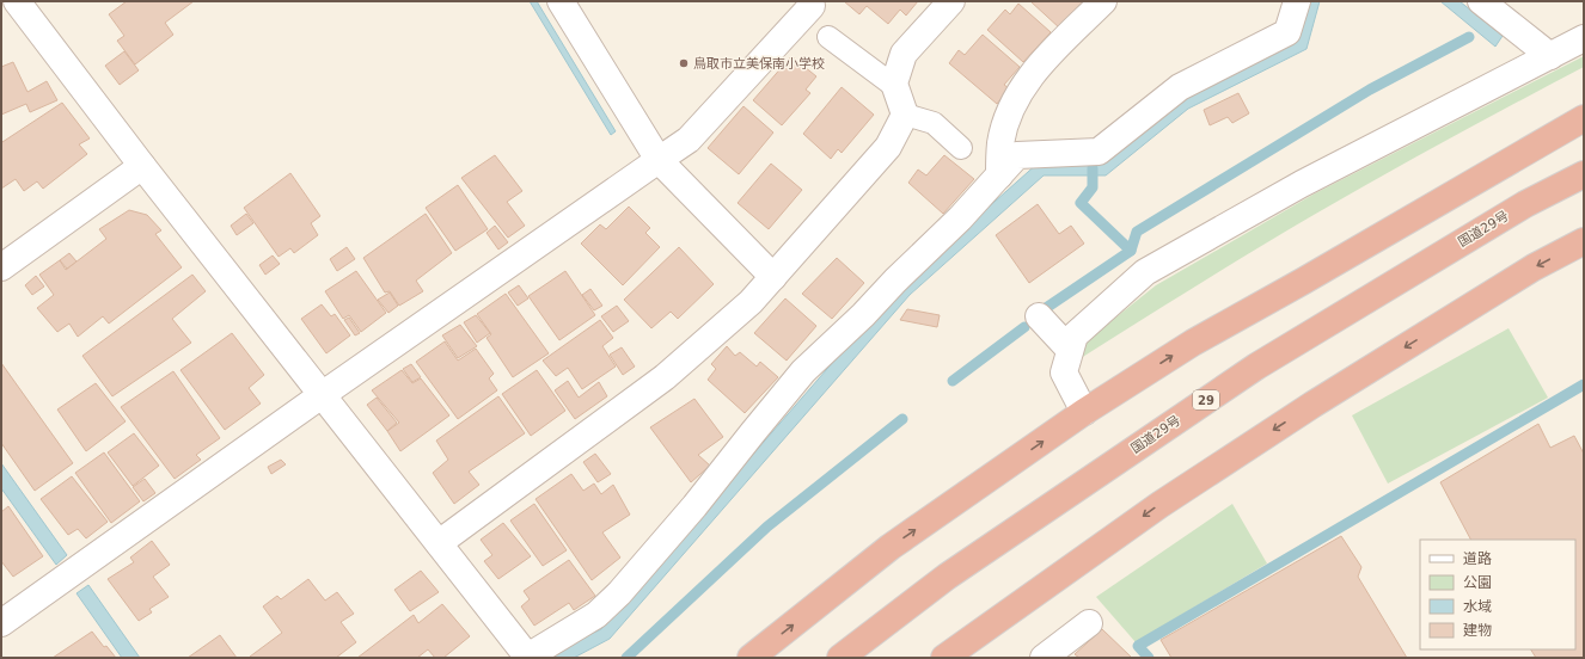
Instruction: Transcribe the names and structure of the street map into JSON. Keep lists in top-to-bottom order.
{
  "streets": {
    "highway": ["国道29号", "29"]
  },
  "places": ["鳥取市立美保南小学校"],
  "legend": [
    "道路",
    "公園",
    "水域",
    "建物"
  ]
}
